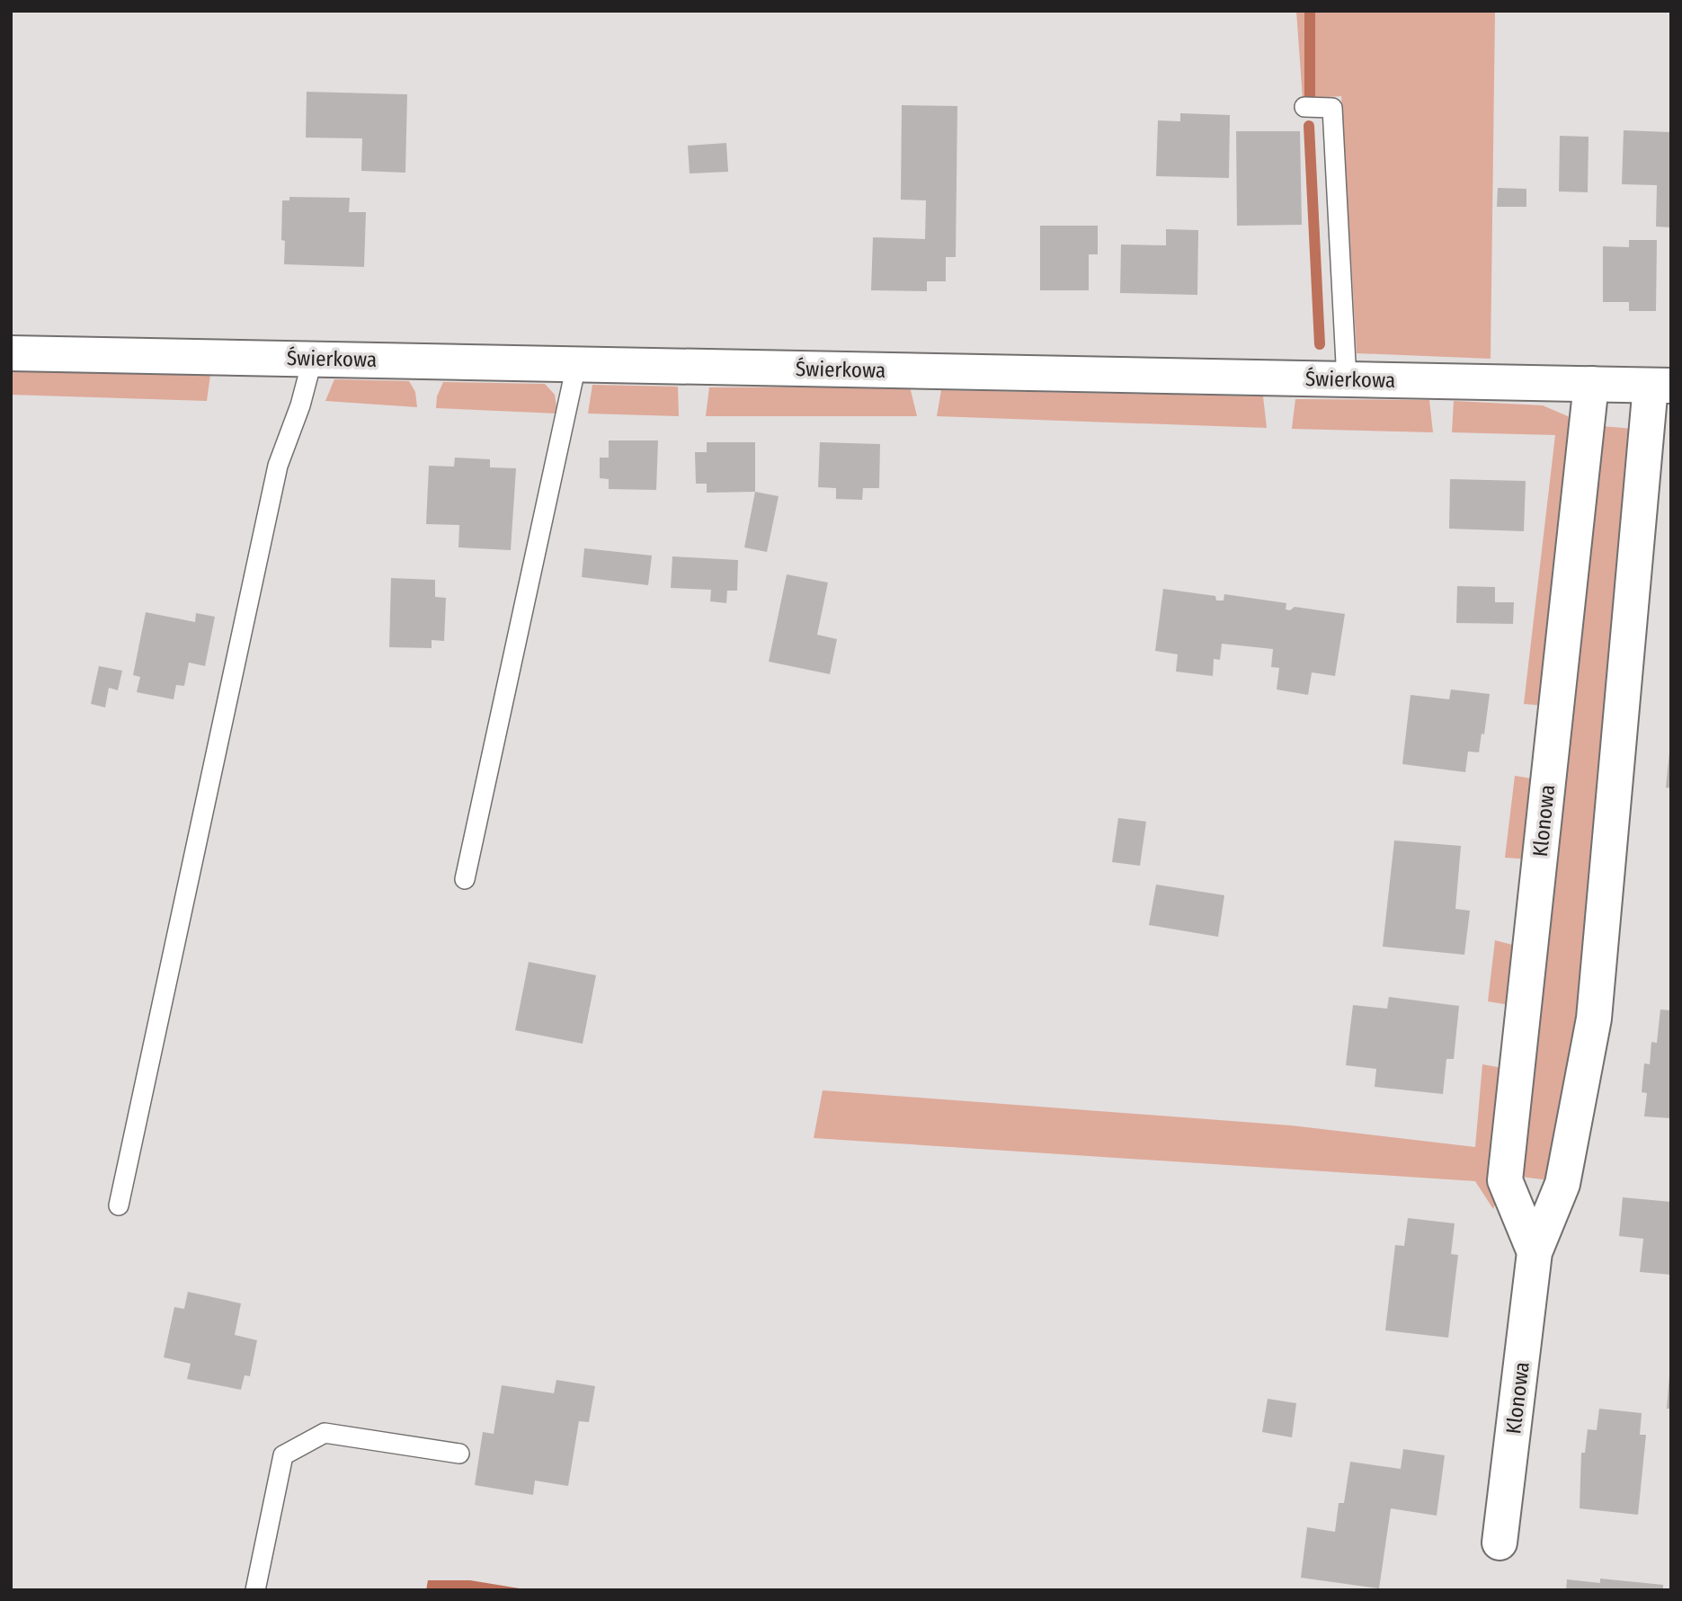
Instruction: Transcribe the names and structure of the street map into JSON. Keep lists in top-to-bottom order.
{
  "streets": {
    "street": ["Świerkowa", "Klonowa"]
  },
  "crossings": [
    ["Świerkowa", "Klonowa"]
  ]
}
